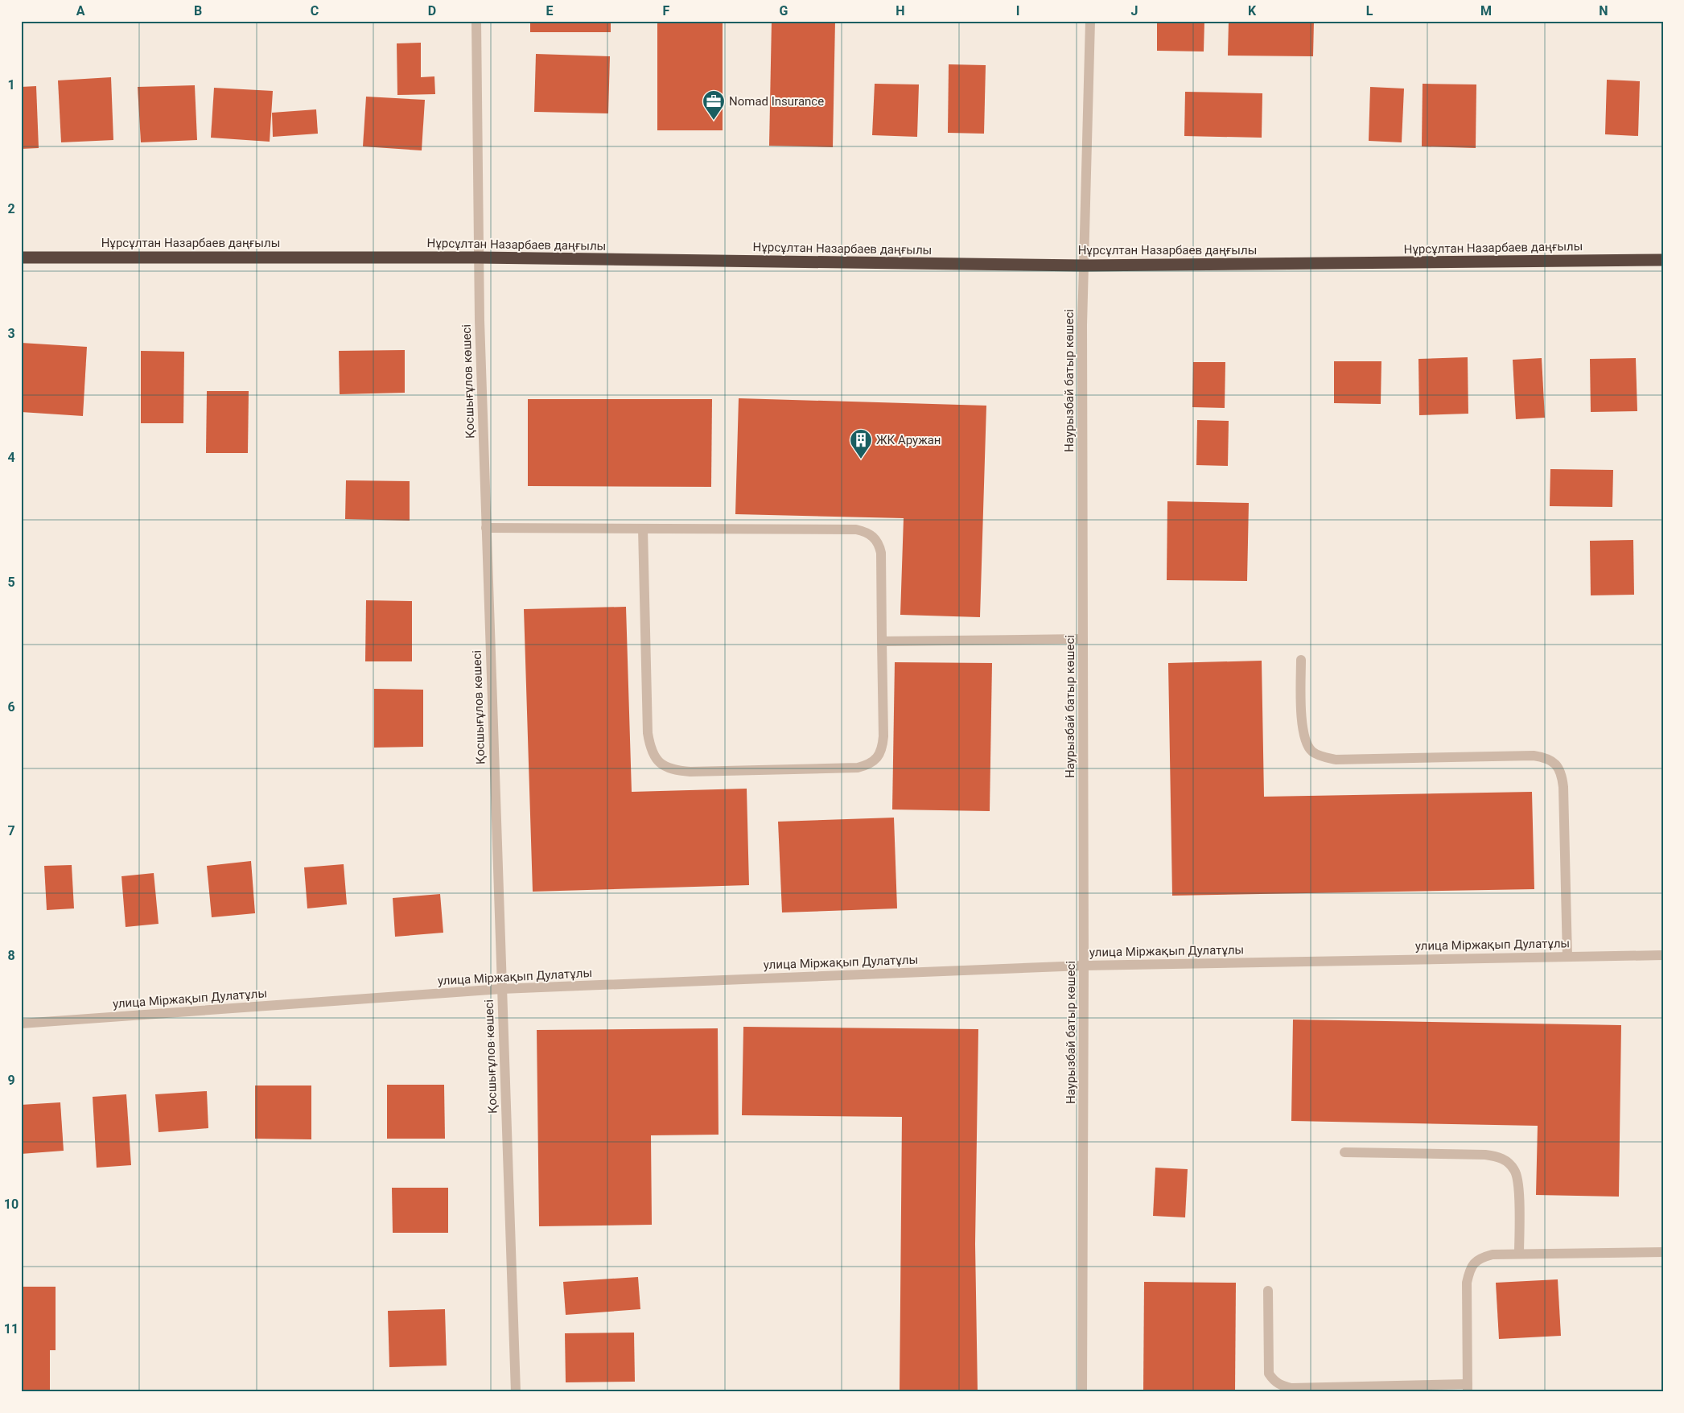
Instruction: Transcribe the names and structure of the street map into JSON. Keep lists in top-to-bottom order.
{
  "streets": {
    "highway": ["Нұрсұлтан Назарбаев даңғылы"],
    "street": ["Наурызбай батыр көшесі", "Қосшығұлов көшесі", "улица Міржақып Дулатұлы"]
  },
  "crossings": [
    ["Нұрсұлтан Назарбаев даңғылы", "Наурызбай батыр көшесі"],
    ["Нұрсұлтан Назарбаев даңғылы", "Қосшығұлов көшесі"],
    ["Наурызбай батыр көшесі", "улица Міржақып Дулатұлы"],
    ["Қосшығұлов көшесі", "улица Міржақып Дулатұлы"]
  ],
  "places": {
    "office": ["Nomad Insurance"],
    "building": ["ЖК Аружан"]
  },
  "grid": {
    "columns": [
      "A",
      "B",
      "C",
      "D",
      "E",
      "F",
      "G",
      "H",
      "I",
      "J",
      "K",
      "L",
      "M",
      "N"
    ],
    "rows": [
      "1",
      "2",
      "3",
      "4",
      "5",
      "6",
      "7",
      "8",
      "9",
      "10",
      "11"
    ]
  }
}
